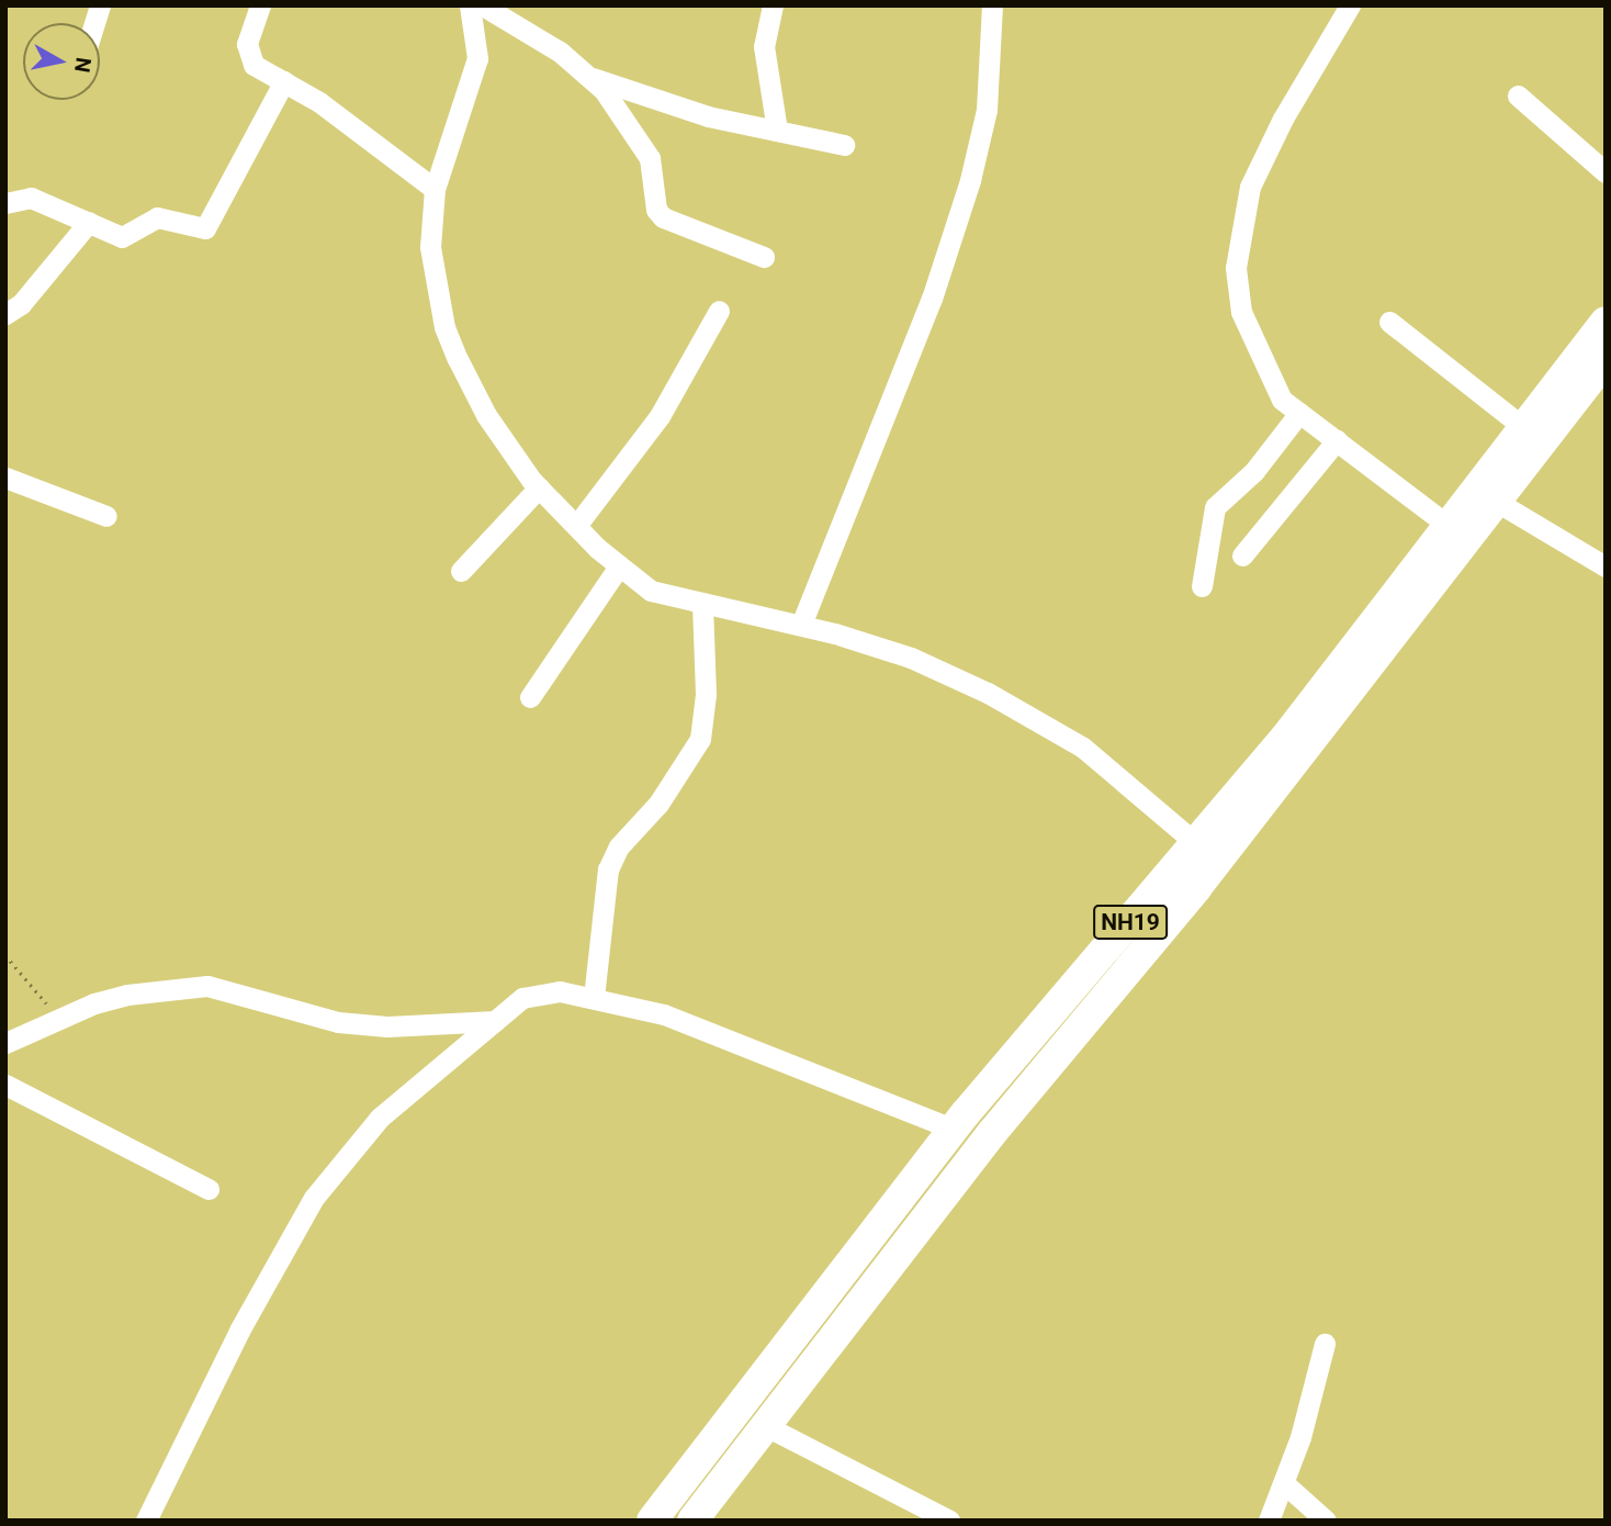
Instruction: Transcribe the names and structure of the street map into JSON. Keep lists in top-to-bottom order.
{
  "streets": {
    "highway": ["NH19"]
  },
  "north": "right"
}
